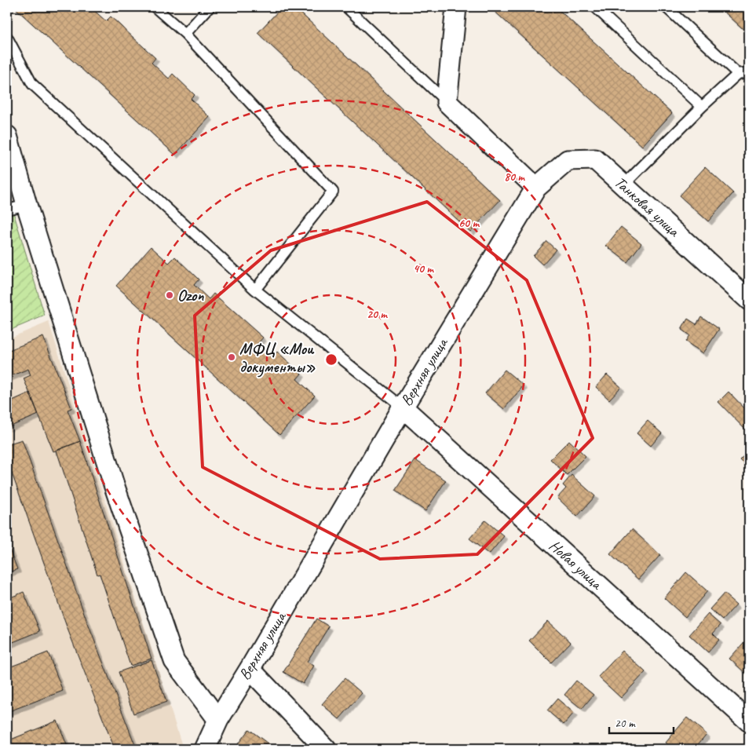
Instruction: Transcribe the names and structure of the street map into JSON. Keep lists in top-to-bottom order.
{
  "streets": {
    "street": ["Танковая улица", "Верхняя улица", "Новая улица"]
  },
  "crossings": [
    ["Танковая улица", "Верхняя улица"],
    ["Верхняя улица", "Новая улица"]
  ],
  "places": ["Ozon", "МФЦ «Мои документы»"],
  "scale_bar": "20 m",
  "rings": [
    "80 m",
    "60 m",
    "40 m",
    "20 m"
  ]
}
